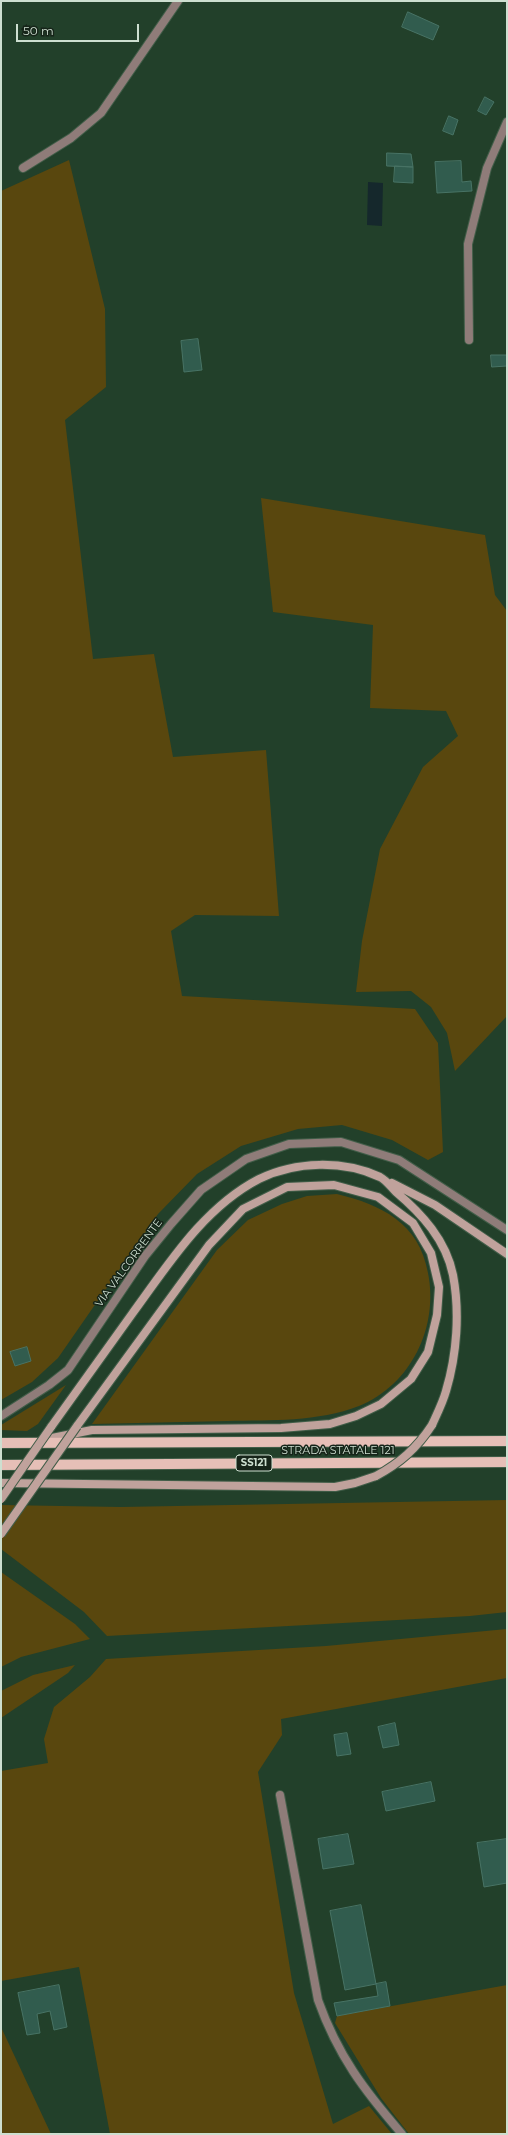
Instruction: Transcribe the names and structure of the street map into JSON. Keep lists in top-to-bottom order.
{
  "streets": {
    "main road": ["STRADA STATALE 121", "SS121"],
    "street": ["VIA VALCORRENTE"]
  },
  "scale_bar": "50 m"
}
